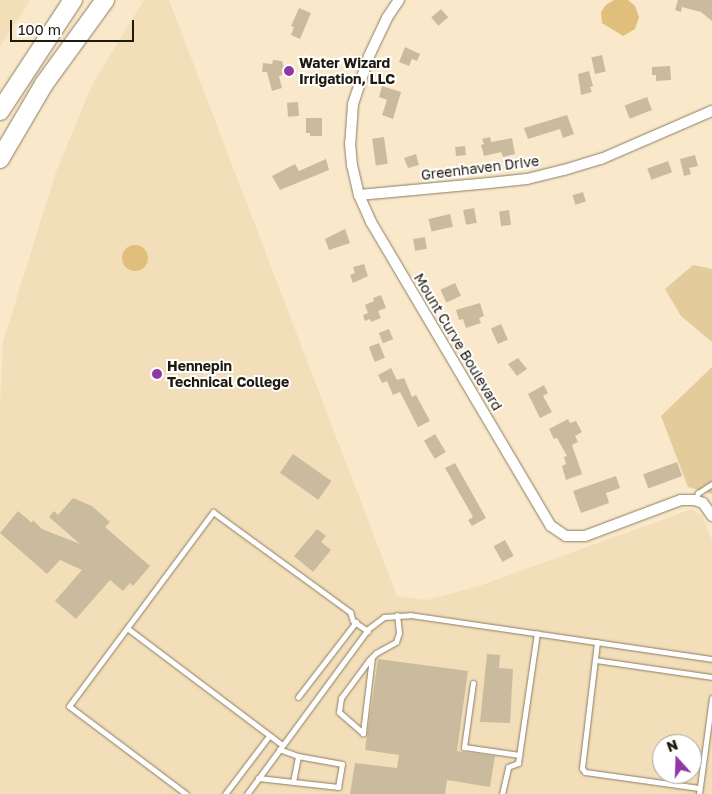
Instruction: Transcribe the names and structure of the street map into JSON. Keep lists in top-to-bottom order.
{
  "streets": {
    "street": ["Greenhaven Drive", "Mount Curve Boulevard"]
  },
  "crossings": [
    ["Greenhaven Drive", "Mount Curve Boulevard"]
  ],
  "places": ["Water Wizard Irrigation, LLC", "Hennepin Technical College"],
  "scale_bar": "100 m",
  "north": "top"
}
